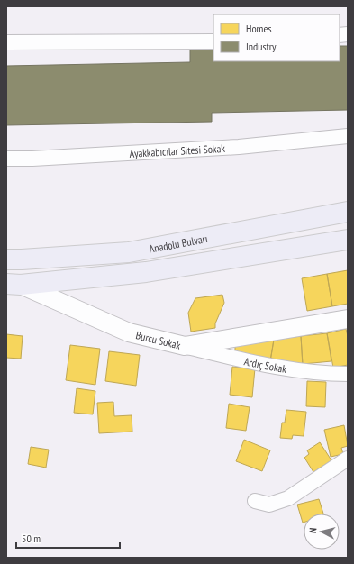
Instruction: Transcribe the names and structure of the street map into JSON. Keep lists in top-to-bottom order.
{
  "streets": {
    "highway": ["Anadolu Bulvarı"],
    "street": ["Ayakkabıcılar Sitesi Sokak", "Burcu Sokak", "Ardıç Sokak"]
  },
  "crossings": [
    ["Anadolu Bulvarı", "Burcu Sokak"],
    ["Burcu Sokak", "Ardıç Sokak"]
  ],
  "legend": ["Homes", "Industry"],
  "scale_bar": "50 m",
  "north": "left"
}
